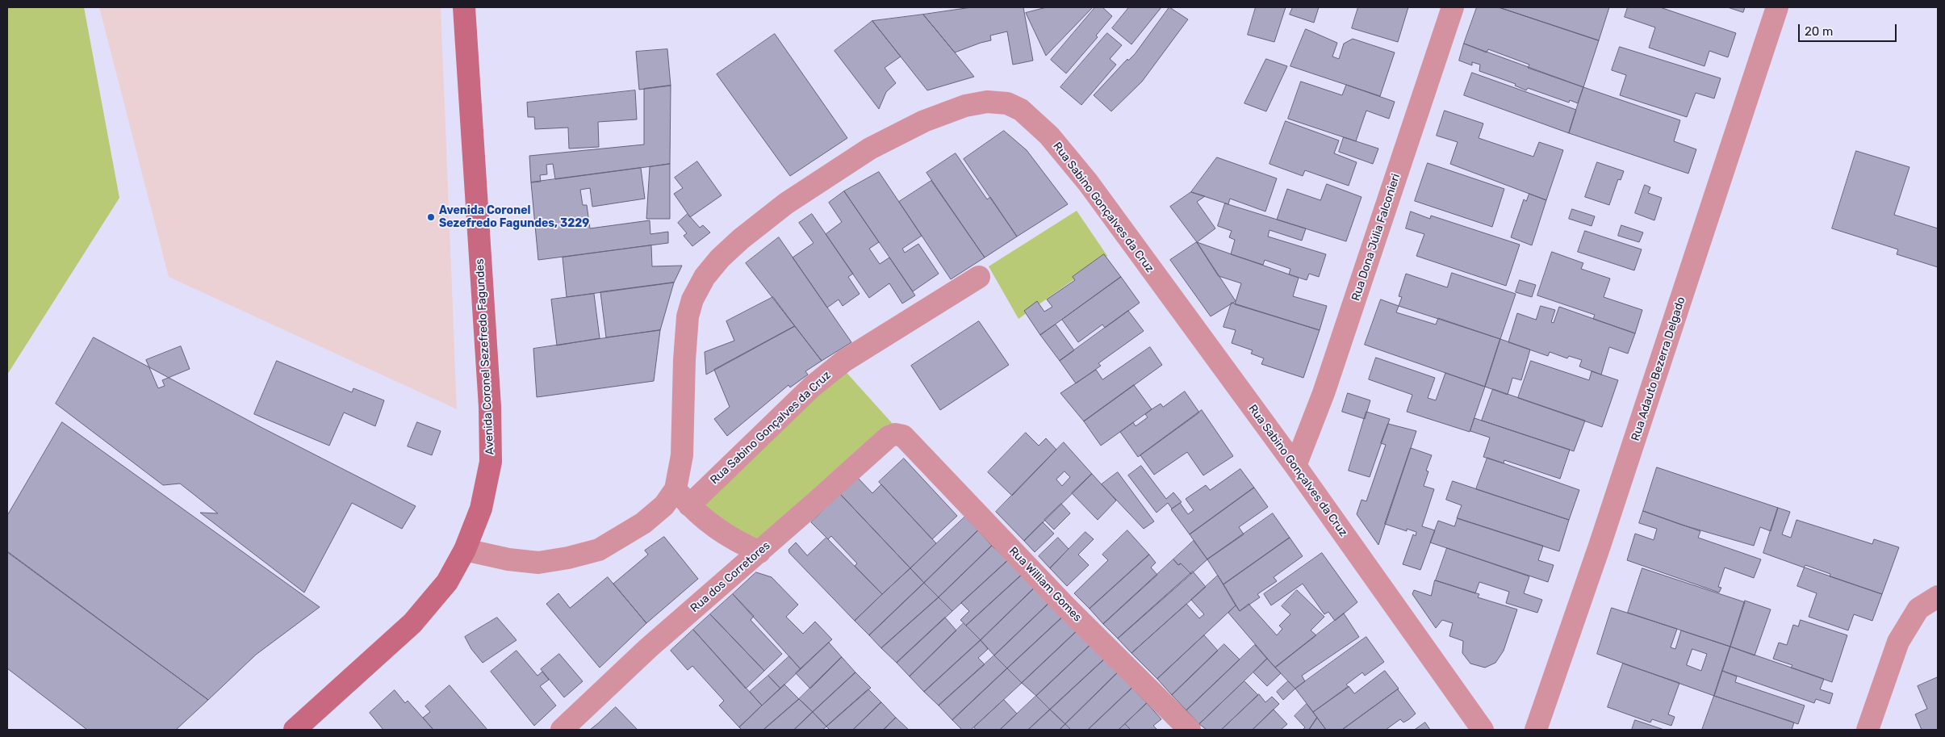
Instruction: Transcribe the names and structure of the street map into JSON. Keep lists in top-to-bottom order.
{
  "streets": {
    "main road": ["Avenida Coronel Sezefredo Fagundes"],
    "street": [
      "Rua Sabino Gonçalves da Cruz",
      "Rua Dona Júlia Falconieri",
      "Rua Adauto Bezerra Delgado",
      "Rua dos Corretores",
      "Rua William Gomes"
    ]
  },
  "crossings": [
    ["Rua Sabino Gonçalves da Cruz", "Rua Dona Júlia Falconieri"],
    ["Rua Sabino Gonçalves da Cruz", "Avenida Coronel Sezefredo Fagundes"],
    ["Rua dos Corretores", "Rua William Gomes"]
  ],
  "places": ["Avenida Coronel Sezefredo Fagundes, 3229"],
  "scale_bar": "20 m"
}
